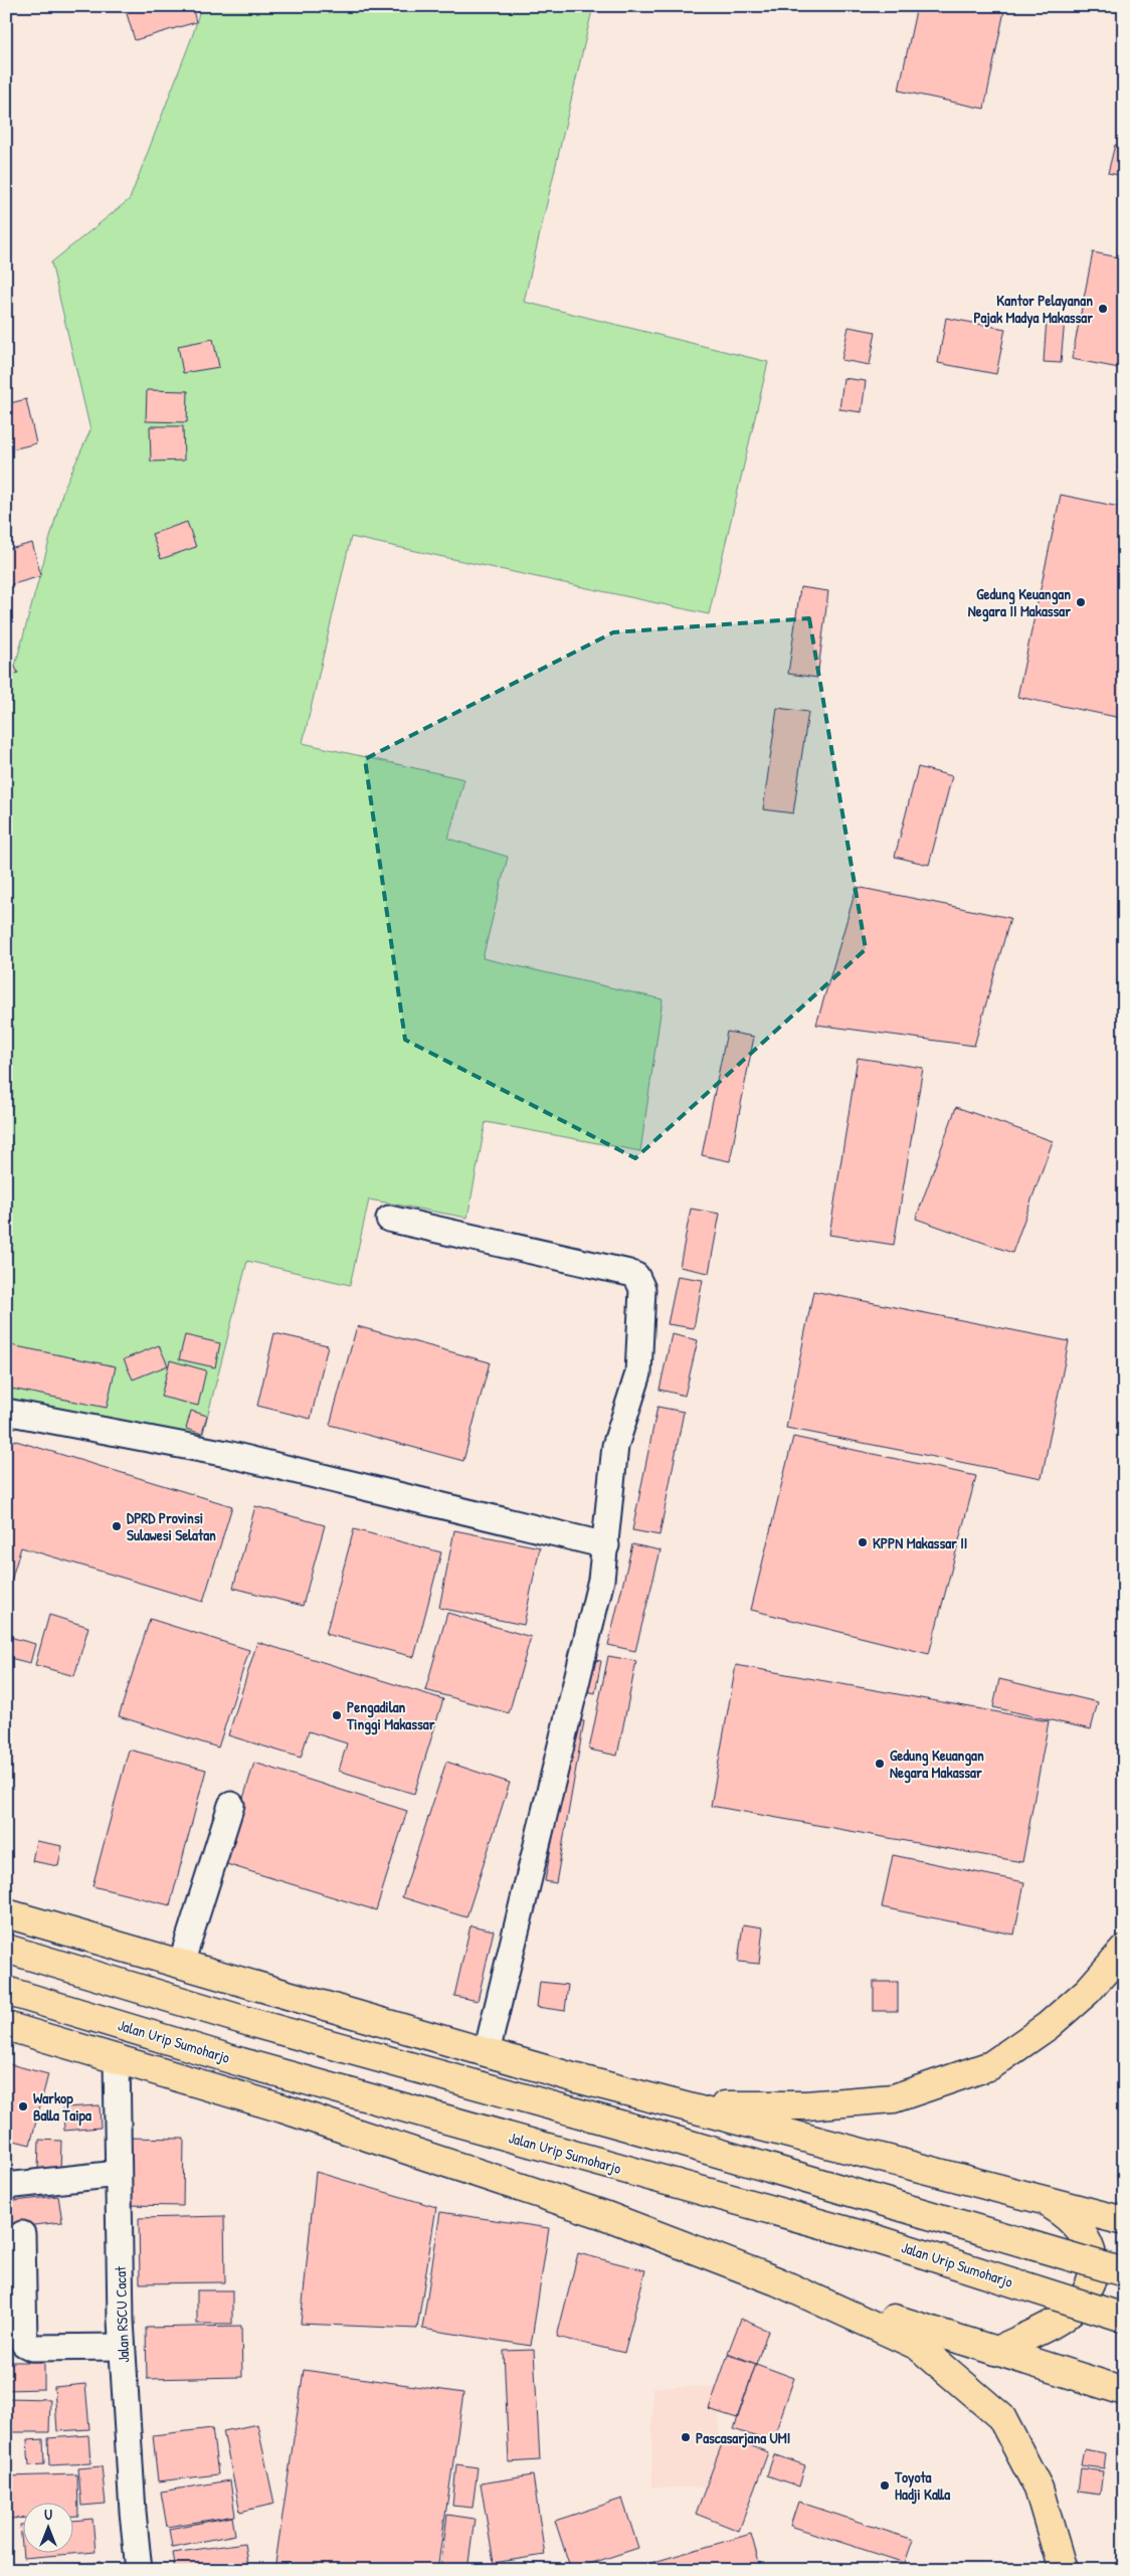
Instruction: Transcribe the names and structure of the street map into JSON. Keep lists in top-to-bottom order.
{
  "streets": {
    "highway": ["Jalan Urip Sumoharjo"],
    "street": ["Jalan RSCU Cacat"]
  },
  "places": [
    "Kantor Pelayanan Pajak Madya Makassar",
    "Gedung Keuangan Negara II Makassar",
    "DPRD Provinsi Sulawesi Selatan",
    "KPPN Makassar II",
    "Pengadilan Tinggi Makassar",
    "Gedung Keuangan Negara Makassar",
    "Warkop Balla Taipa",
    "Pascasarjana UMI",
    "Toyota Hadji Kalla"
  ],
  "north": "top"
}
